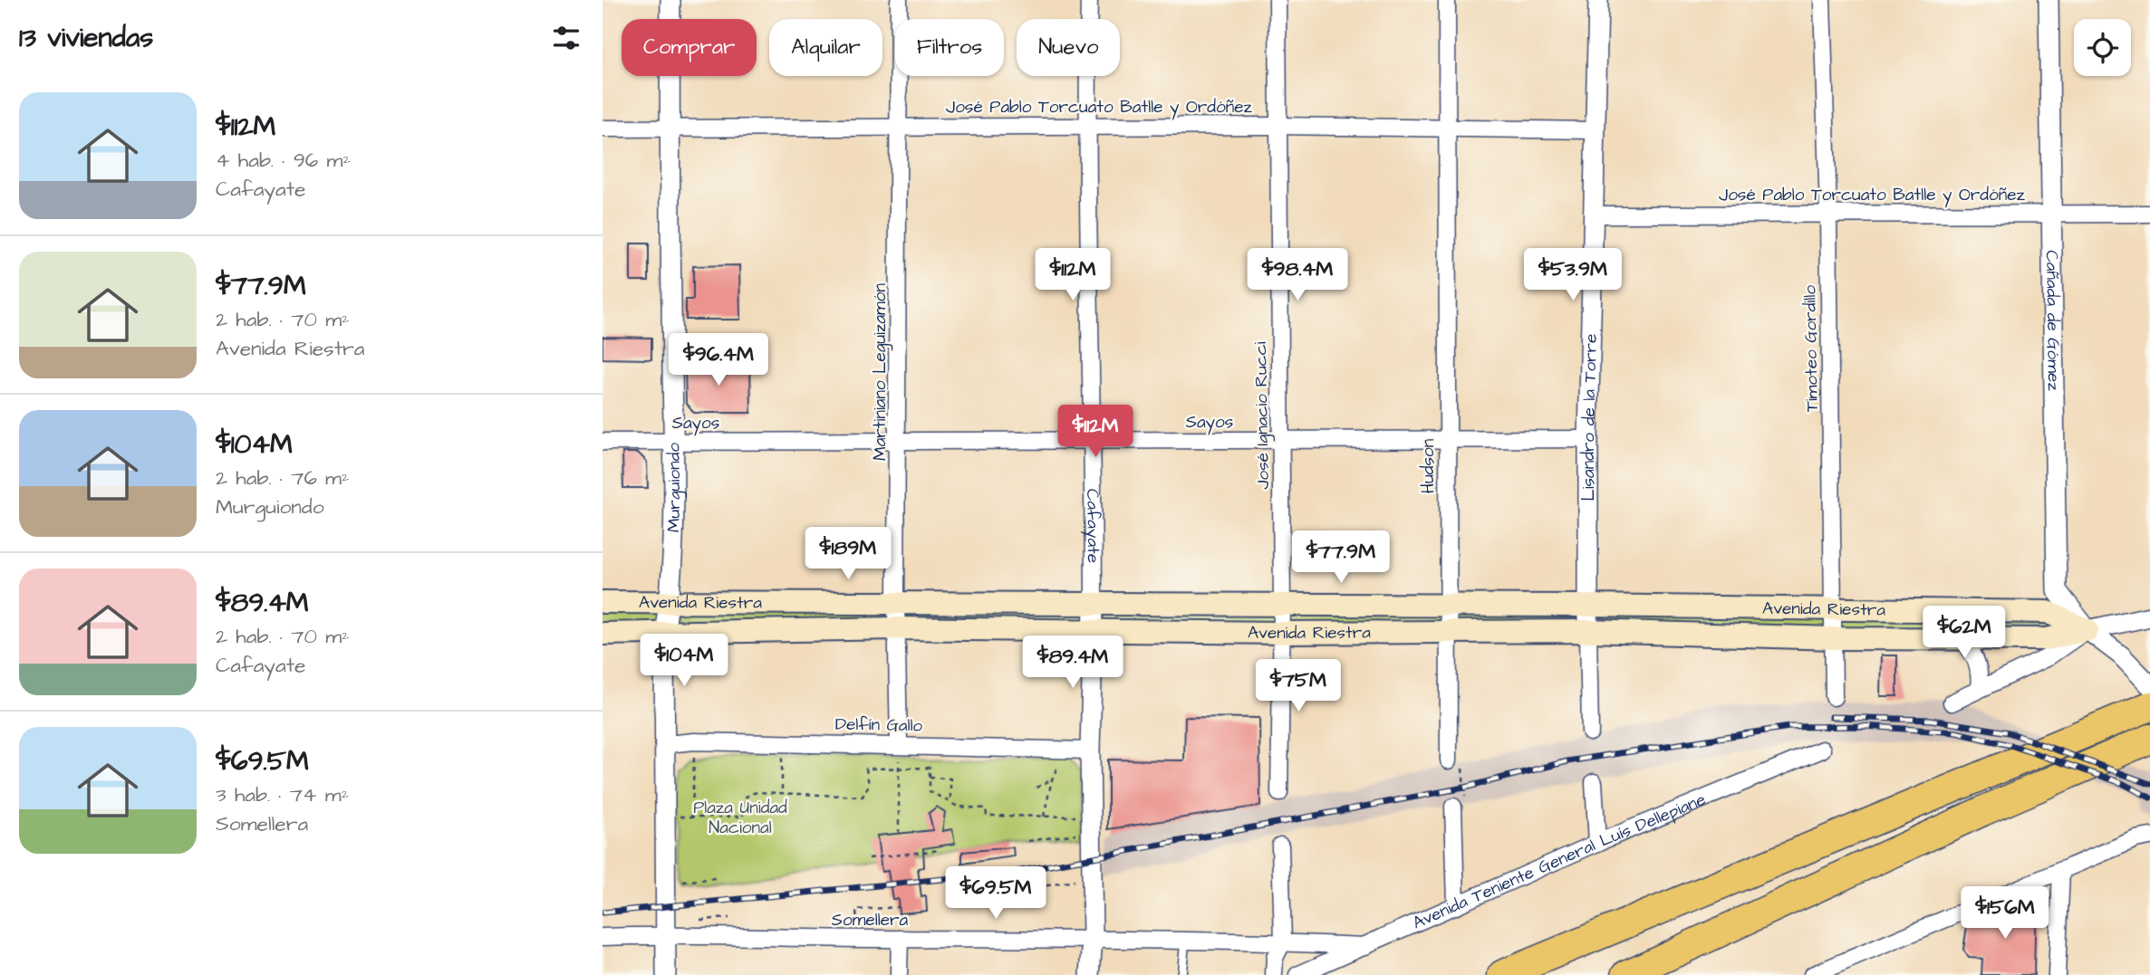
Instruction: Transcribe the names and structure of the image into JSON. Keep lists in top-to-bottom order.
{
  "streets": {
    "main road": ["Avenida Riestra"],
    "street": [
      "José Pablo Torcuato Batlle y Ordóñez",
      "Cañada de Gómez",
      "Timoteo Gordillo",
      "Martiniano Leguizamón",
      "José Ignacio Rucci",
      "Lisandro de la Torre",
      "Sayos",
      "Hudson",
      "Murguiondo",
      "Cafayate",
      "Delfín Gallo",
      "Avenida Teniente General Luís Dellepiane",
      "Somellera"
    ]
  },
  "crossings": [
    ["José Pablo Torcuato Batlle y Ordóñez", "Cañada de Gómez"],
    ["José Pablo Torcuato Batlle y Ordóñez", "Timoteo Gordillo"],
    ["José Pablo Torcuato Batlle y Ordóñez", "Martiniano Leguizamón"],
    ["José Pablo Torcuato Batlle y Ordóñez", "José Ignacio Rucci"],
    ["José Pablo Torcuato Batlle y Ordóñez", "Lisandro de la Torre"],
    ["José Pablo Torcuato Batlle y Ordóñez", "Hudson"],
    ["José Pablo Torcuato Batlle y Ordóñez", "Murguiondo"],
    ["José Pablo Torcuato Batlle y Ordóñez", "Cafayate"],
    ["Cañada de Gómez", "Avenida Riestra"],
    ["Timoteo Gordillo", "Avenida Riestra"],
    ["Martiniano Leguizamón", "Sayos"],
    ["Martiniano Leguizamón", "Avenida Riestra"],
    ["Martiniano Leguizamón", "Delfín Gallo"],
    ["José Ignacio Rucci", "Sayos"],
    ["José Ignacio Rucci", "Avenida Riestra"],
    ["Lisandro de la Torre", "Sayos"],
    ["Lisandro de la Torre", "Avenida Riestra"],
    ["Sayos", "Hudson"],
    ["Sayos", "Murguiondo"],
    ["Sayos", "Cafayate"],
    ["Hudson", "Avenida Riestra"],
    ["Murguiondo", "Avenida Riestra"],
    ["Murguiondo", "Delfín Gallo"],
    ["Murguiondo", "Somellera"],
    ["Cafayate", "Avenida Riestra"],
    ["Cafayate", "Delfín Gallo"],
    ["Cafayate", "Somellera"],
    ["Avenida Teniente General Luís Dellepiane", "Somellera"]
  ],
  "parks": ["Plaza Unidad Nacional"],
  "page": {
    "heading": "13 viviendas",
    "chip": [
      "Comprar",
      "Alquilar",
      "Filtros",
      "Nuevo"
    ],
    "list": [
      {
        "name": "$112M",
        "note": "4 hab. · 96 m² · Cafayate"
      },
      {
        "name": "$77.9M",
        "note": "2 hab. · 70 m² · Avenida Riestra"
      },
      {
        "name": "$104M",
        "note": "2 hab. · 76 m² · Murguiondo"
      },
      {
        "name": "$89.4M",
        "note": "2 hab. · 70 m² · Cafayate"
      },
      {
        "name": "$69.5M",
        "note": "3 hab. · 74 m² · Somellera"
      }
    ],
    "price": [
      "$112M",
      "$98.4M",
      "$53.9M",
      "$96.4M",
      "$112M",
      "$189M",
      "$77.9M",
      "$62M",
      "$104M",
      "$89.4M",
      "$75M",
      "$69.5M",
      "$156M"
    ]
  }
}
